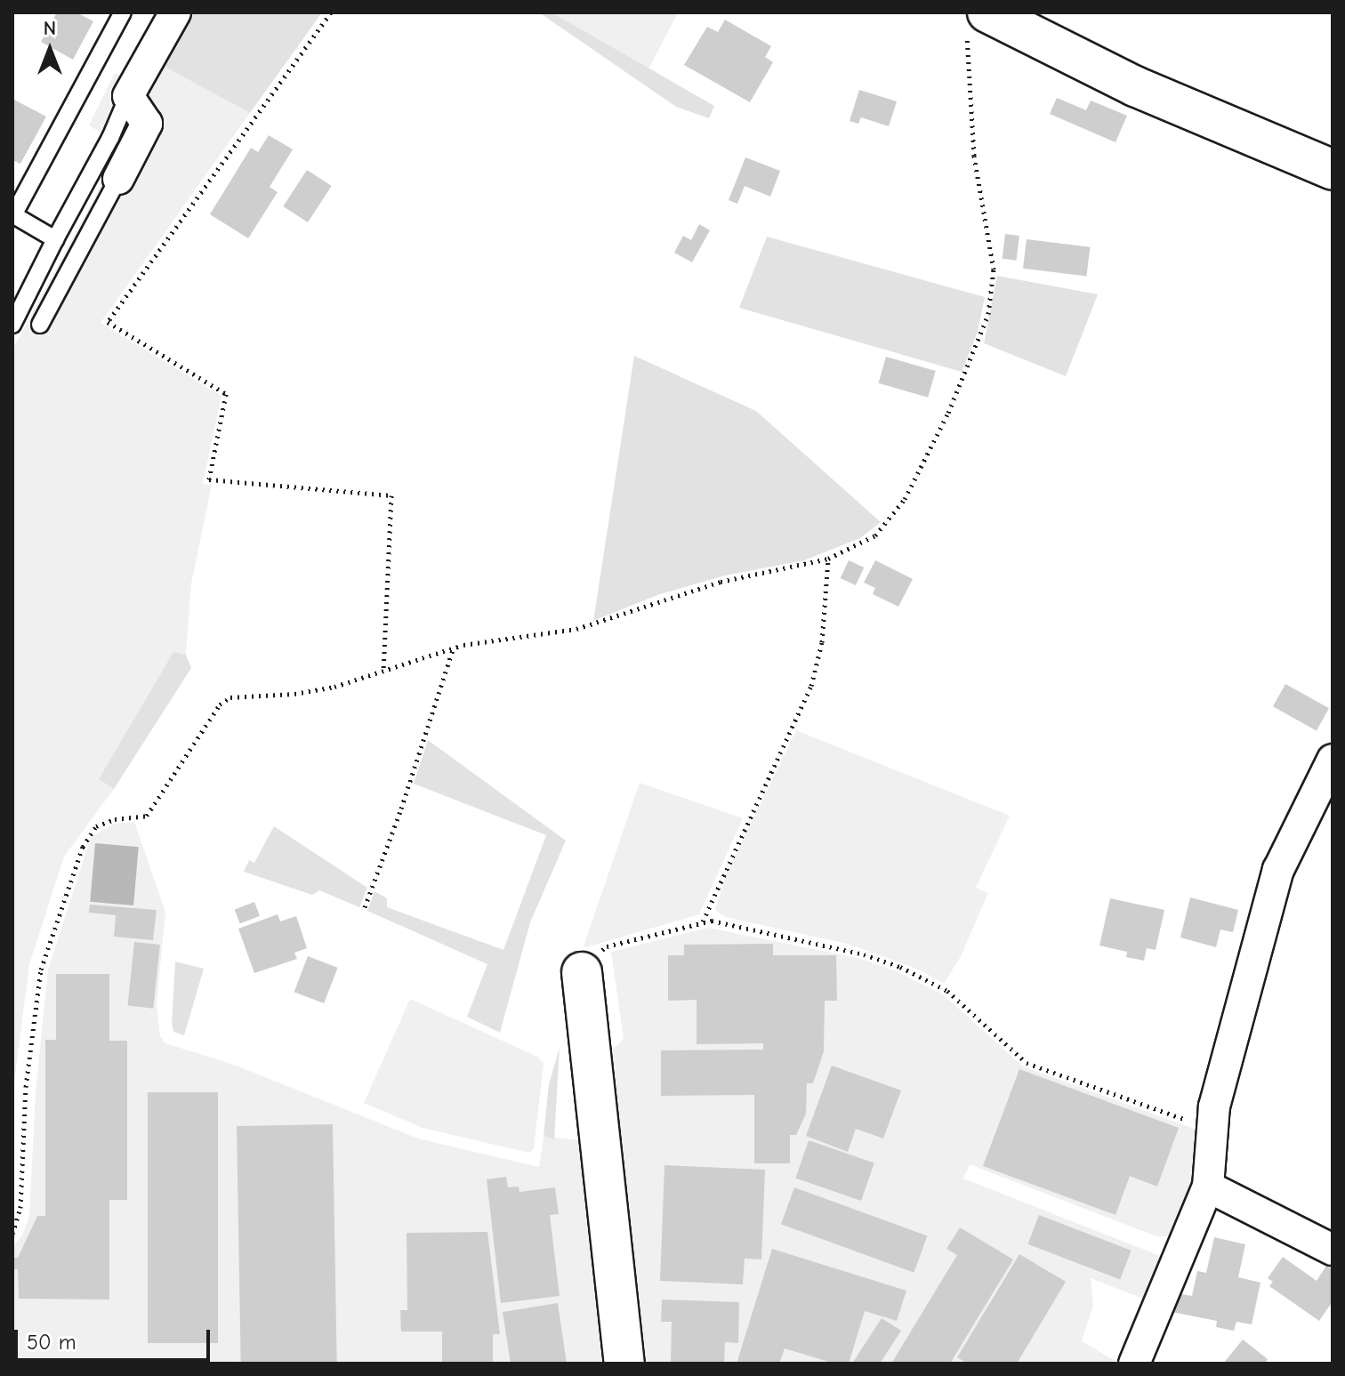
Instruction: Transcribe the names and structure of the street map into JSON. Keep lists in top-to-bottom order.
{
  "scale_bar": "50 m",
  "north": "top"
}
